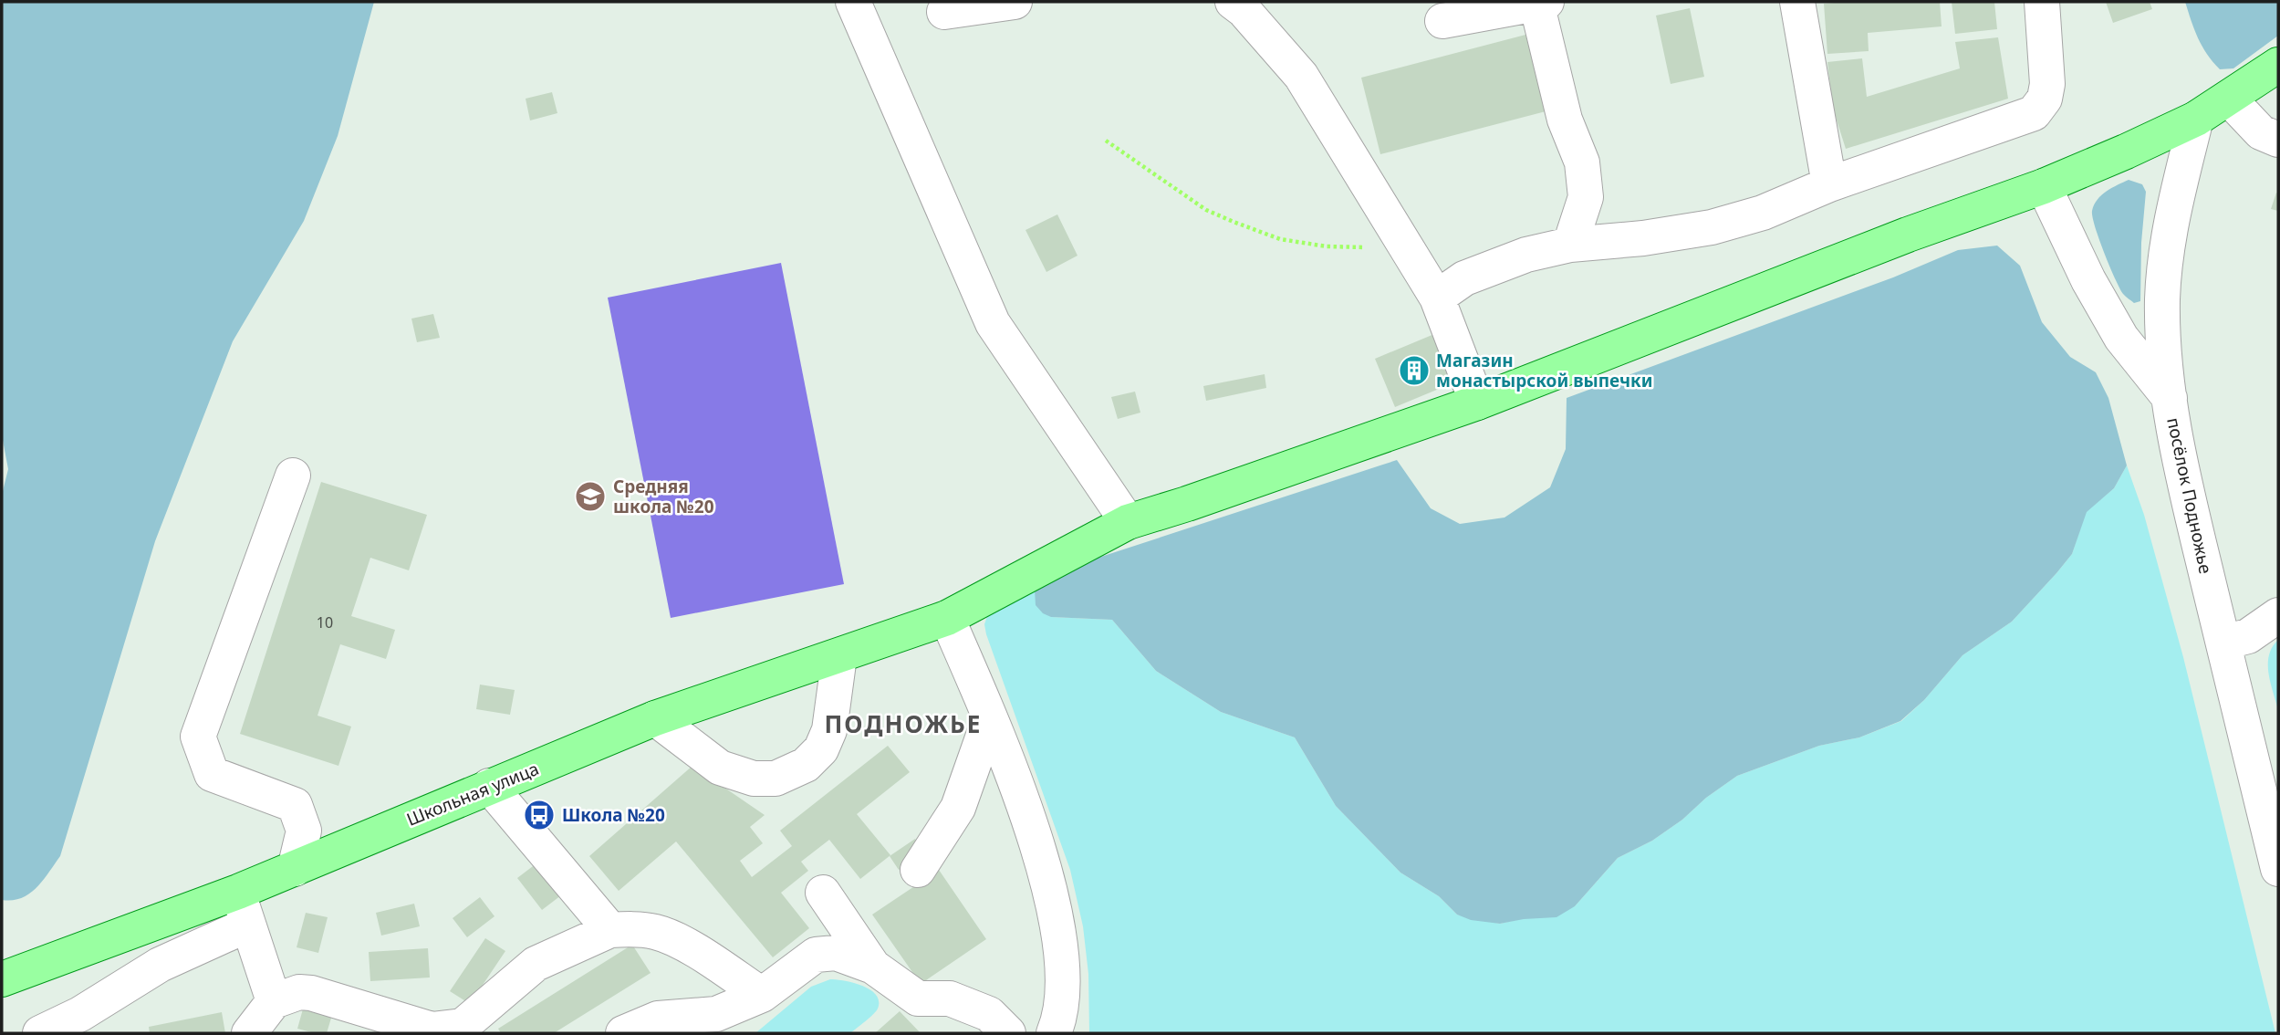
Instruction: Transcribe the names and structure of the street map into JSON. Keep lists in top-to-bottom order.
{
  "streets": {
    "main road": ["Школьная улица"],
    "street": ["посёлок Подножье"]
  },
  "crossings": [
    ["посёлок Подножье", "Школьная улица"]
  ],
  "districts": ["ПОДНОЖЬЕ"],
  "places": {
    "building": ["Магазин монастырской выпечки"],
    "school or university": ["Средняя школа №20"],
    "bus stop": ["Школа №20"]
  },
  "house_numbers": ["10"]
}
